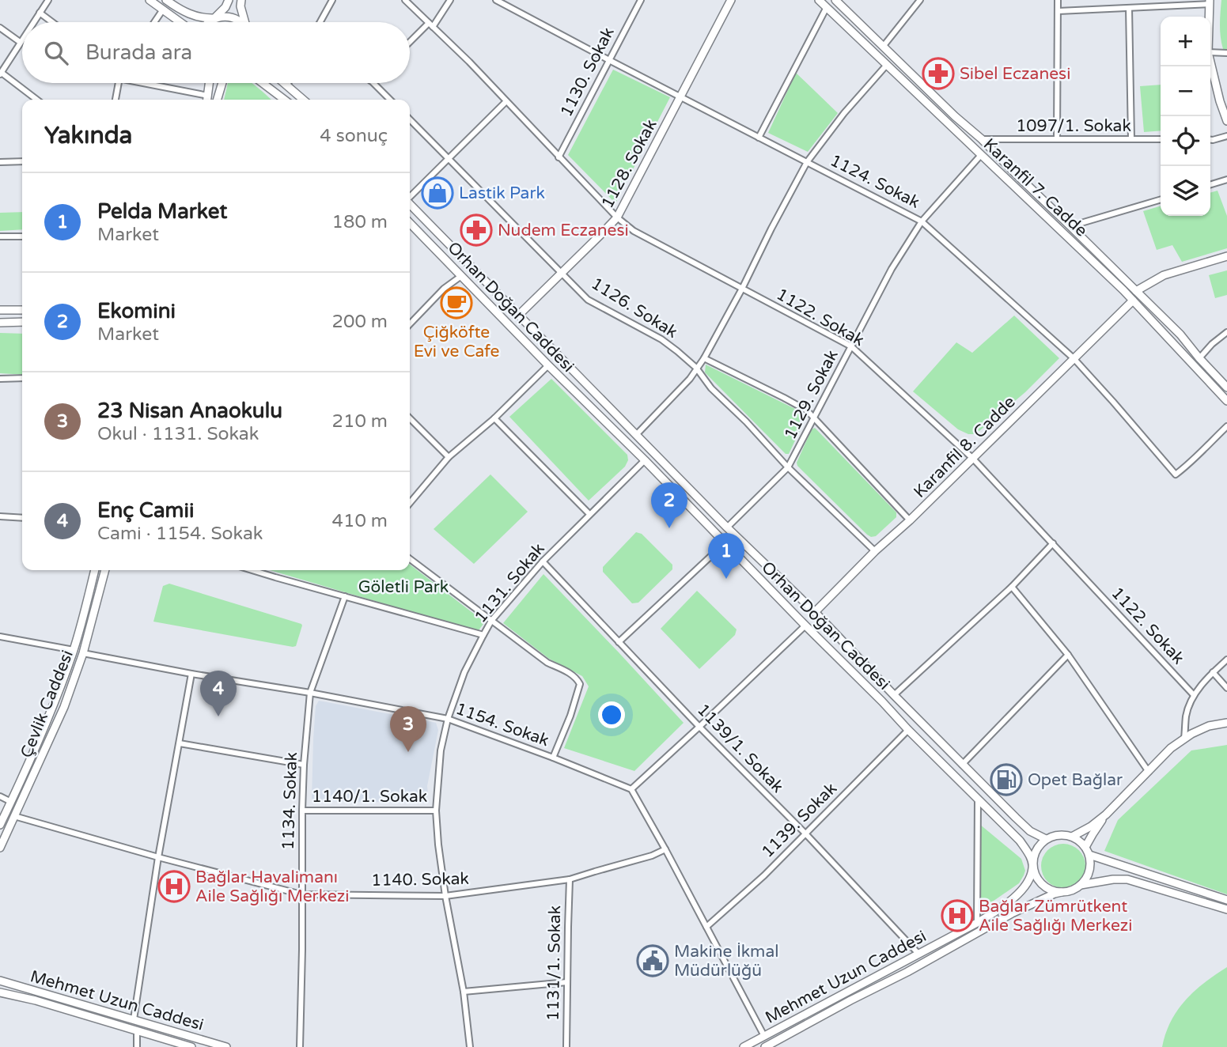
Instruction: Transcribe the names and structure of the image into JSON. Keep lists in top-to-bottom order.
{
  "streets": {
    "main road": [
      "1128. Sokak",
      "Karanfil 7. Cadde",
      "Orhan Doğan Caddesi",
      "Karanfil 8. Cadde",
      "Çevlik Caddesi",
      "Mehmet Uzun Caddesi"
    ],
    "street": [
      "1130. Sokak",
      "1097/1. Sokak",
      "1124. Sokak",
      "1126. Sokak",
      "1122. Sokak",
      "1129. Sokak",
      "1131. Sokak",
      "1154. Sokak",
      "1139/1. Sokak",
      "1140/1. Sokak",
      "1134. Sokak",
      "1139. Sokak",
      "1140. Sokak",
      "1131/1. Sokak"
    ]
  },
  "crossings": [
    ["1130. Sokak", "1124. Sokak"],
    ["1130. Sokak", "1122. Sokak"],
    ["1097/1. Sokak", "Karanfil 7. Cadde"],
    ["1128. Sokak", "1124. Sokak"],
    ["1128. Sokak", "1126. Sokak"],
    ["1128. Sokak", "1122. Sokak"],
    ["1124. Sokak", "1129. Sokak"],
    ["1124. Sokak", "Karanfil 8. Cadde"],
    ["Karanfil 7. Cadde", "1129. Sokak"],
    ["Karanfil 7. Cadde", "Karanfil 8. Cadde"],
    ["Orhan Doğan Caddesi", "1131. Sokak"],
    ["Orhan Doğan Caddesi", "1139. Sokak"],
    ["Orhan Doğan Caddesi", "Mehmet Uzun Caddesi"],
    ["1126. Sokak", "1129. Sokak"],
    ["1126. Sokak", "Karanfil 8. Cadde"],
    ["1122. Sokak", "1129. Sokak"],
    ["1122. Sokak", "Karanfil 8. Cadde"],
    ["1131. Sokak", "1154. Sokak"],
    ["1131. Sokak", "1139/1. Sokak"],
    ["1131. Sokak", "1140/1. Sokak"],
    ["1131. Sokak", "1140. Sokak"],
    ["Çevlik Caddesi", "1154. Sokak"],
    ["Çevlik Caddesi", "1140. Sokak"],
    ["1154. Sokak", "1134. Sokak"],
    ["1139/1. Sokak", "1139. Sokak"],
    ["1139/1. Sokak", "Mehmet Uzun Caddesi"],
    ["1140/1. Sokak", "1134. Sokak"],
    ["1134. Sokak", "1140. Sokak"],
    ["1140. Sokak", "1131/1. Sokak"]
  ],
  "parks": ["Göletli Park"],
  "places": {
    "pharmacy": ["Sibel Eczanesi", "Nudem Eczanesi"],
    "shop": ["Lastik Park"],
    "cafe": ["Çiğköfte Evi ve Cafe"],
    "fuel station": ["Opet Bağlar"],
    "hospital": ["Bağlar Havalimanı Aile Sağlığı Merkezi", "Bağlar Zümrütkent Aile Sağlığı Merkezi"],
    "public building": ["Makine İkmal Müdürlüğü"]
  },
  "page": {
    "map_buttons": ["+", "−"],
    "search": "Burada ara",
    "heading": ["Yakında", "4 sonuç"],
    "list": [
      {
        "mark": "1",
        "name": "Pelda Market",
        "note": "Market",
        "value": "180 m"
      },
      {
        "mark": "2",
        "name": "Ekomini",
        "note": "Market",
        "value": "200 m"
      },
      {
        "mark": "3",
        "name": "23 Nisan Anaokulu",
        "note": "Okul · 1131. Sokak",
        "value": "210 m"
      },
      {
        "mark": "4",
        "name": "Enç Camii",
        "note": "Cami · 1154. Sokak",
        "value": "410 m"
      }
    ],
    "pins": [
      "2",
      "1",
      "4",
      "3"
    ]
  }
}
